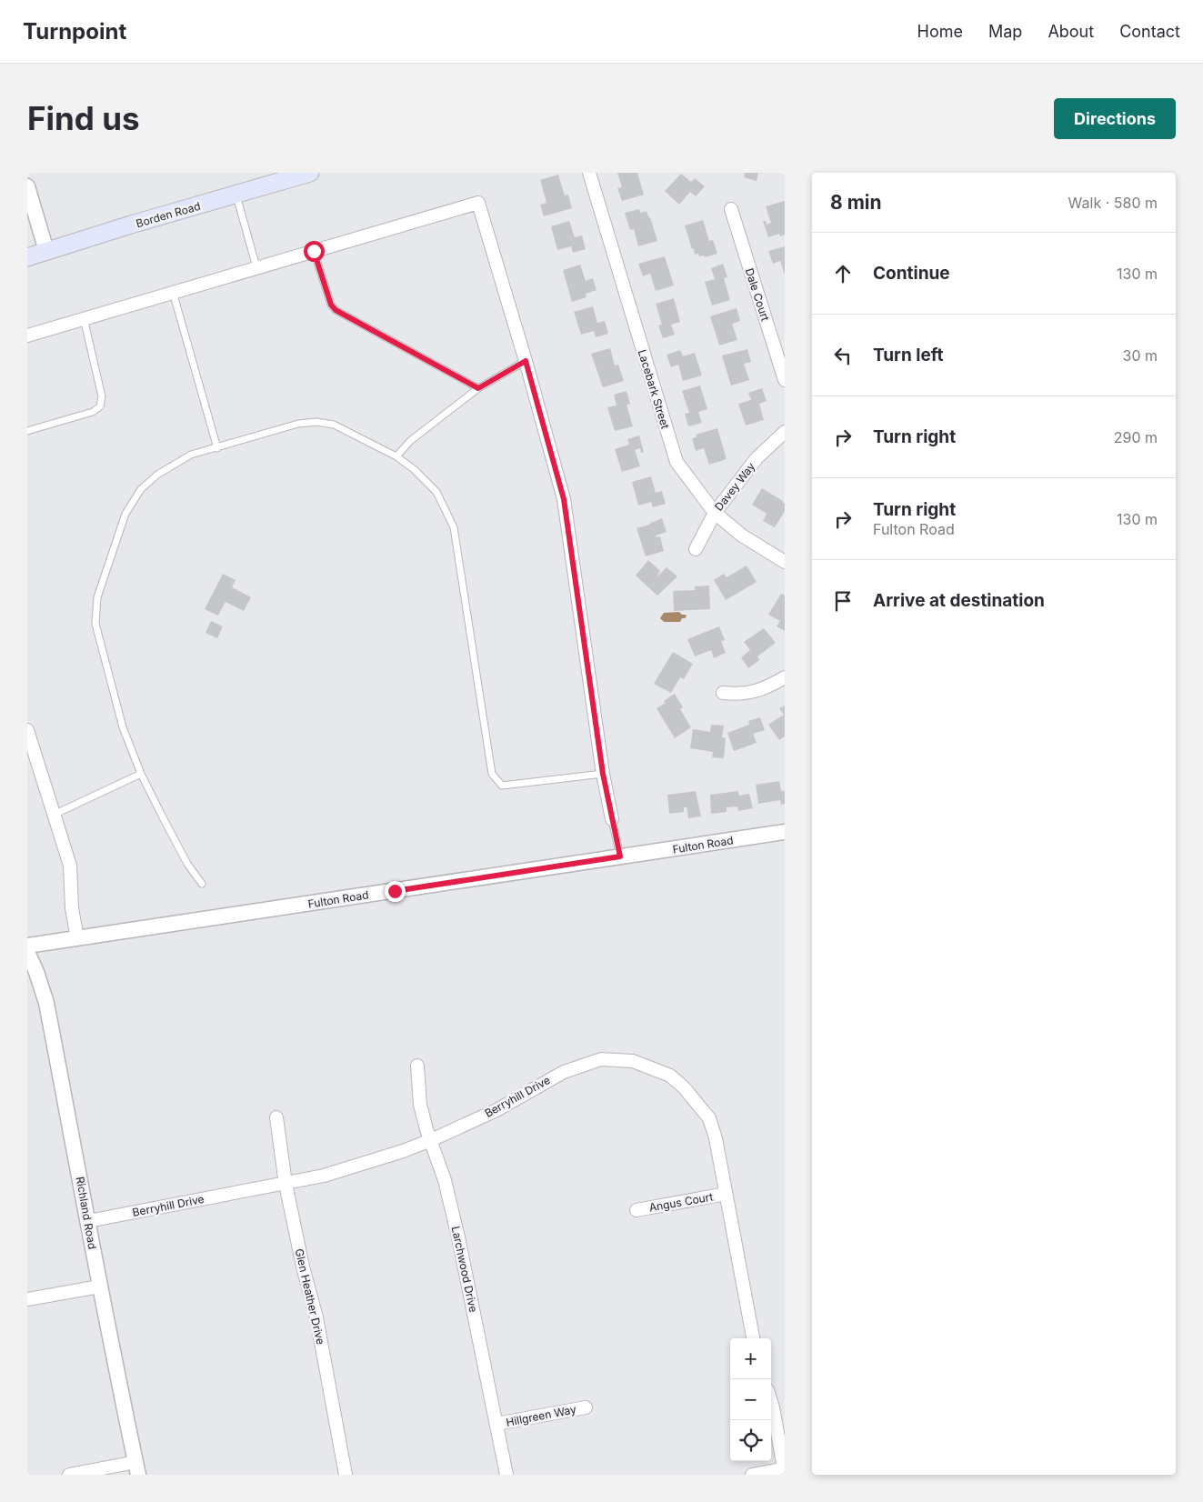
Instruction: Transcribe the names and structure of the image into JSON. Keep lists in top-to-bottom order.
{
  "streets": {
    "main road": ["Borden Road"],
    "street": [
      "Dale Court",
      "Lacebark Street",
      "Davey Way",
      "Fulton Road",
      "Berryhill Drive",
      "Angus Court",
      "Richland Road",
      "Larchwood Drive",
      "Glen Heather Drive",
      "Hillgreen Way"
    ]
  },
  "crossings": [
    ["Lacebark Street", "Davey Way"],
    ["Berryhill Drive", "Angus Court"],
    ["Berryhill Drive", "Richland Road"],
    ["Berryhill Drive", "Larchwood Drive"],
    ["Berryhill Drive", "Glen Heather Drive"],
    ["Larchwood Drive", "Hillgreen Way"]
  ],
  "page": {
    "header": "Turnpoint",
    "nav": [
      "Home",
      "Map",
      "About",
      "Contact"
    ],
    "buttons": "Directions",
    "title": "Find us",
    "heading": ["8 min", "Walk · 580 m"],
    "list": [
      ["Continue", "130 m"],
      ["Turn left", "30 m"],
      ["Turn right", "290 m"],
      ["Turn right", "Fulton Road", "130 m"],
      "Arrive at destination"
    ],
    "map_buttons": ["+", "−"]
  }
}
